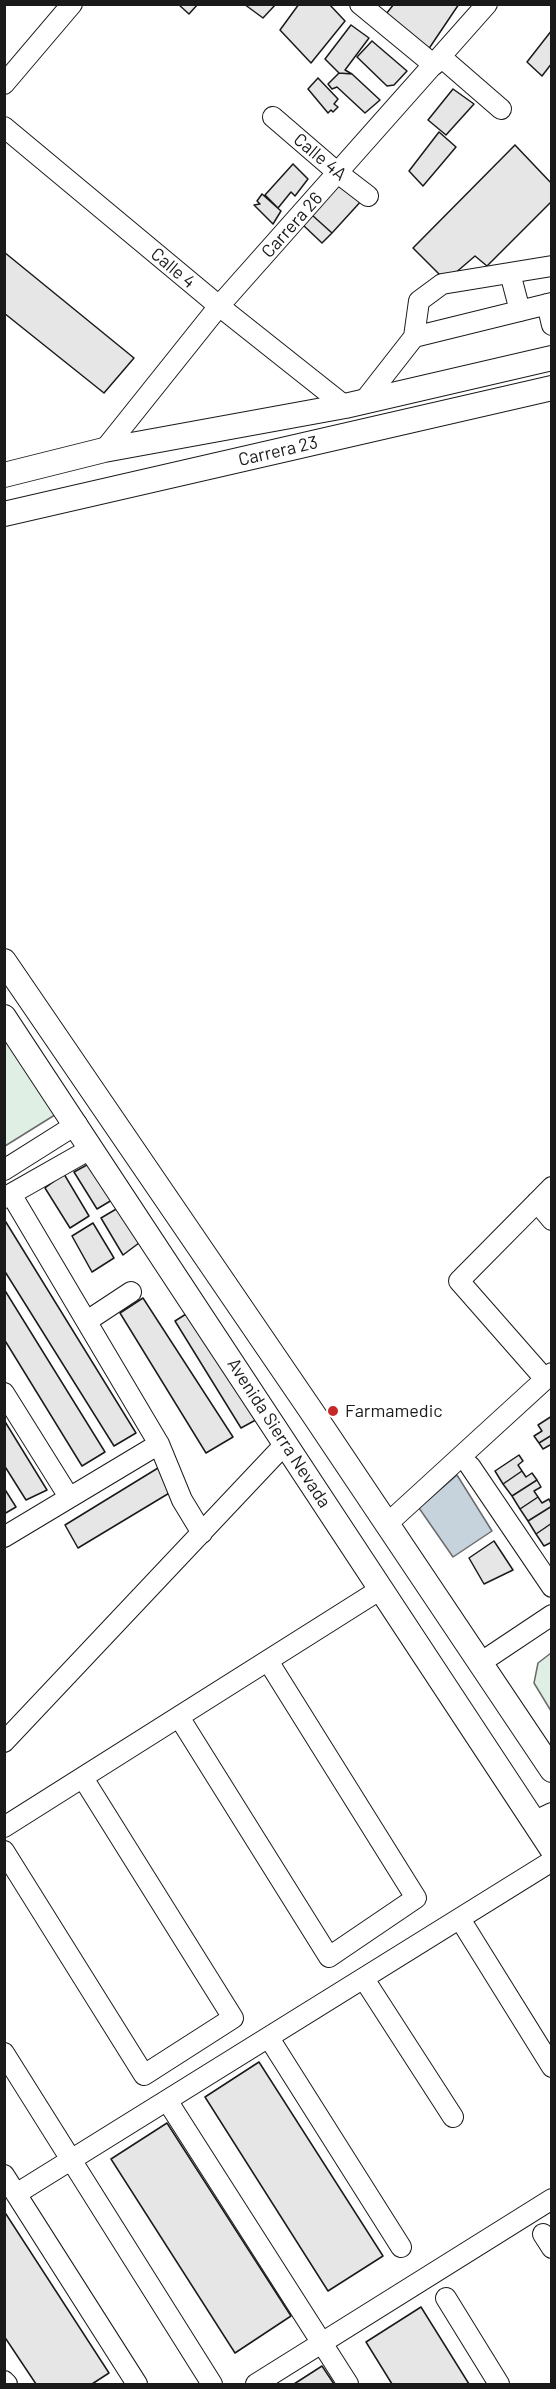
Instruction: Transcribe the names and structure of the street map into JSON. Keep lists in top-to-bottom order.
{
  "streets": {
    "main road": ["Carrera 23", "Avenida Sierra Nevada"],
    "street": ["Calle 4A", "Carrera 26", "Calle 4"]
  },
  "crossings": [
    ["Calle 4A", "Carrera 26"],
    ["Carrera 26", "Calle 4"],
    ["Carrera 26", "Carrera 23"],
    ["Calle 4", "Carrera 23"]
  ],
  "places": ["Farmamedic"]
}
